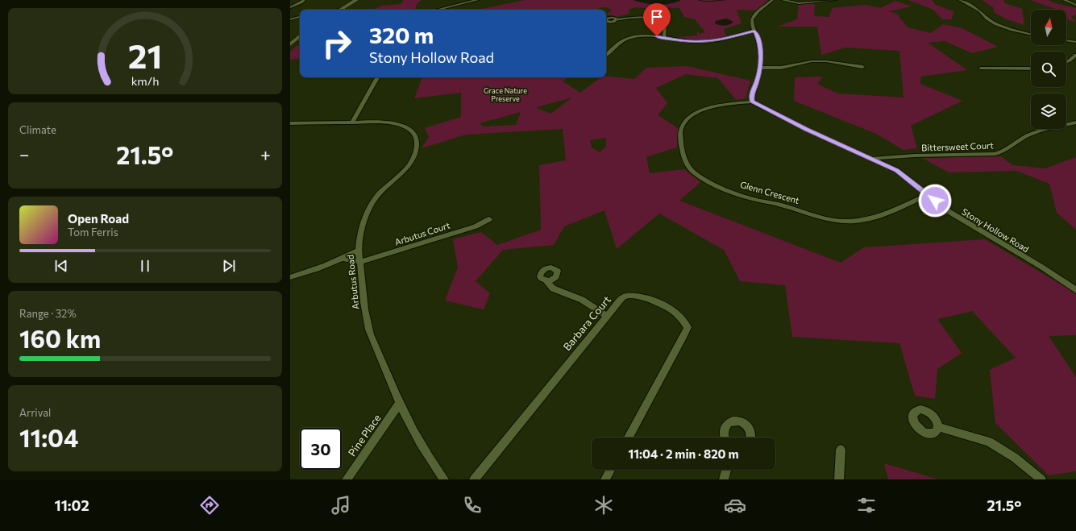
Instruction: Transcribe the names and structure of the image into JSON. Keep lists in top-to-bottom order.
{
  "streets": {
    "street": [
      "Bittersweet Court",
      "Glenn Crescent",
      "Stony Hollow Road",
      "Arbutus Court",
      "Arbutus Road",
      "Barbara Court",
      "Pine Place"
    ]
  },
  "crossings": [
    ["Bittersweet Court", "Stony Hollow Road"],
    ["Glenn Crescent", "Stony Hollow Road"],
    ["Arbutus Court", "Arbutus Road"],
    ["Arbutus Road", "Pine Place"]
  ],
  "parks": ["Grace Nature Preserve"],
  "north": "top",
  "page": {
    "turn": ["320 m", "Stony Hollow Road"],
    "tile": [
      "Climate",
      ["Range · 32%", "160 km"],
      ["Arrival", "11:04"]
    ],
    "heat": ["−", "21.5°", "+"],
    "song": ["Open Road", "Tom Ferris"],
    "limit": "30",
    "trip": "11:04 · 2 min · 820 m",
    "tabs": ["11:02", "21.5°"],
    "gauge": ["21", "km/h"]
  }
}
